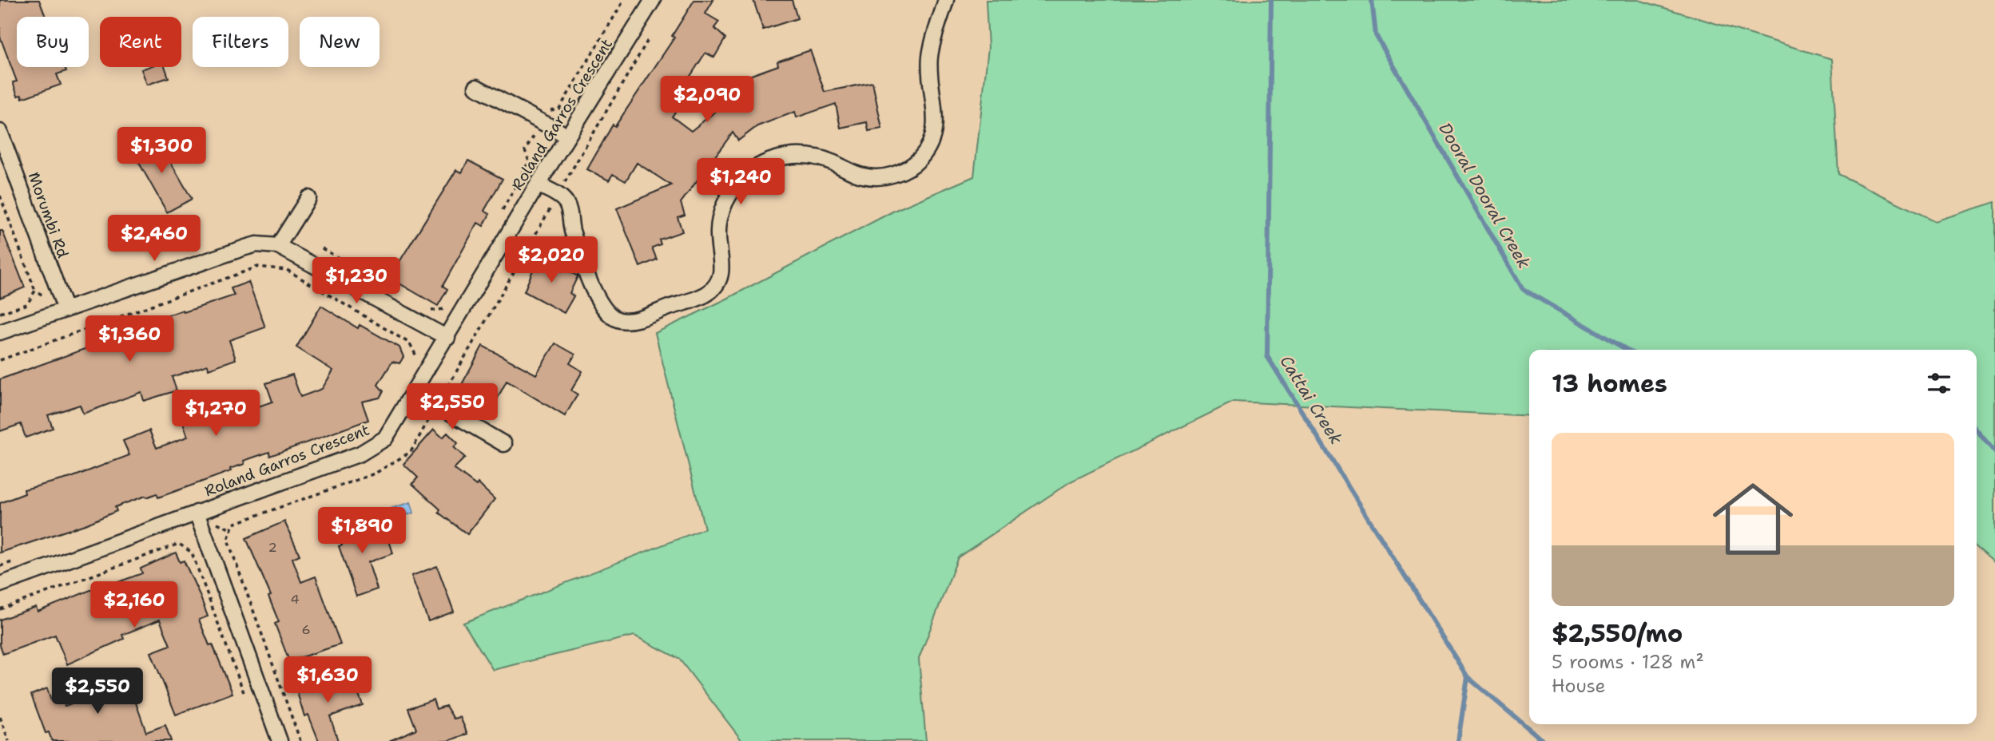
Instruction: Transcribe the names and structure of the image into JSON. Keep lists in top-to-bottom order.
{
  "streets": {
    "street": ["Roland Garros Crescent", "Morumbi Rd"]
  },
  "water": ["Dooral Dooral Creek", "Cattai Creek"],
  "house_numbers": ["2", "4", "6"],
  "page": {
    "chip": [
      "Buy",
      "Rent",
      "Filters",
      "New"
    ],
    "price": [
      "$2,090",
      "$1,300",
      "$1,240",
      "$2,460",
      "$2,020",
      "$1,230",
      "$1,360",
      "$2,550",
      "$1,270",
      "$1,890",
      "$2,160",
      "$1,630",
      "$2,550"
    ],
    "heading": "13 homes",
    "list": [
      {
        "name": "$2,550/mo",
        "note": "5 rooms · 128 m² · House"
      }
    ]
  }
}
